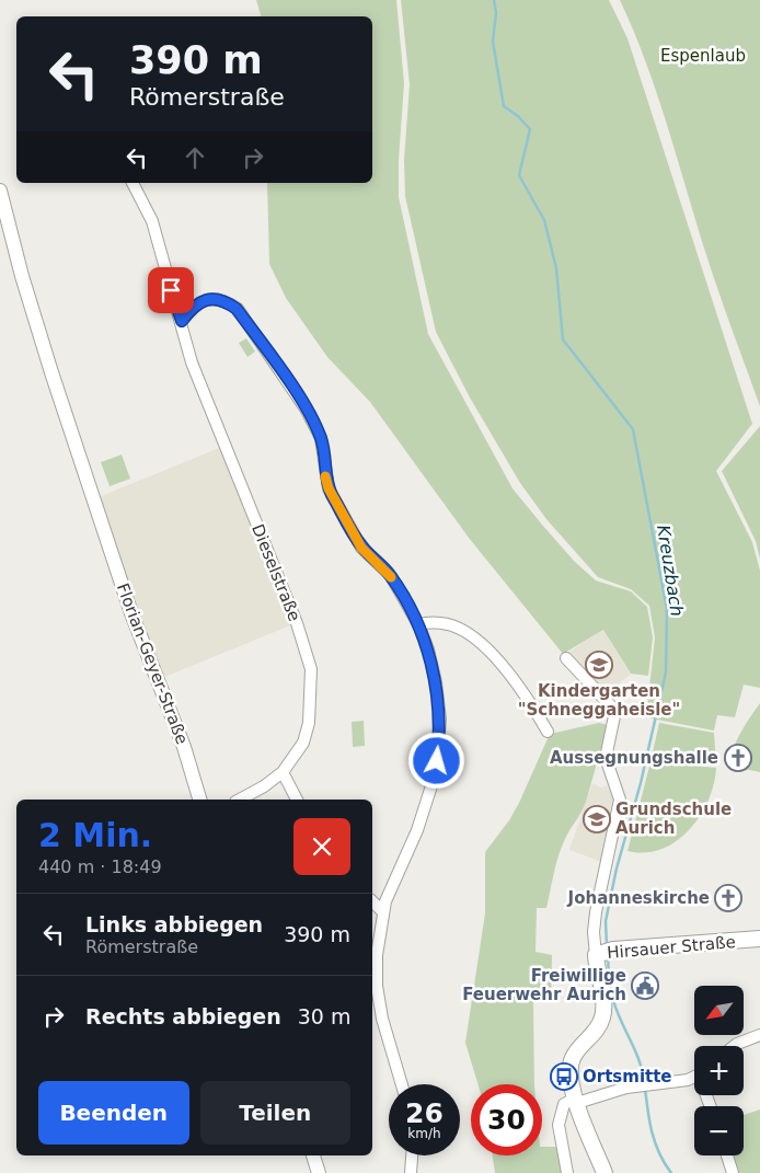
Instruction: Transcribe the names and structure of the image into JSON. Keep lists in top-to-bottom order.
{
  "streets": {
    "main road": ["Hirsauer Straße"],
    "street": ["Dieselstraße", "Florian-Geyer-Straße"]
  },
  "water": ["Kreuzbach"],
  "parks": ["Espenlaub"],
  "places": {
    "school or university": ["Kindergarten \"Schneggaheisle\"", "Grundschule Aurich"],
    "church": ["Aussegnungshalle", "Johanneskirche"],
    "public building": ["Freiwillige Feuerwehr Aurich"],
    "bus stop": ["Ortsmitte"]
  },
  "north": "bottom left",
  "page": {
    "turn": ["390 m", "Römerstraße"],
    "heading": ["2 Min.", "440 m · 18:49"],
    "list": [
      {
        "name": "Links abbiegen",
        "note": "Römerstraße",
        "value": "390 m"
      },
      {
        "name": "Rechts abbiegen",
        "value": "30 m"
      }
    ],
    "map_buttons": ["+", "−"],
    "buttons": ["Beenden", "Teilen"],
    "speed": "26 km/h",
    "limit": "30"
  }
}
